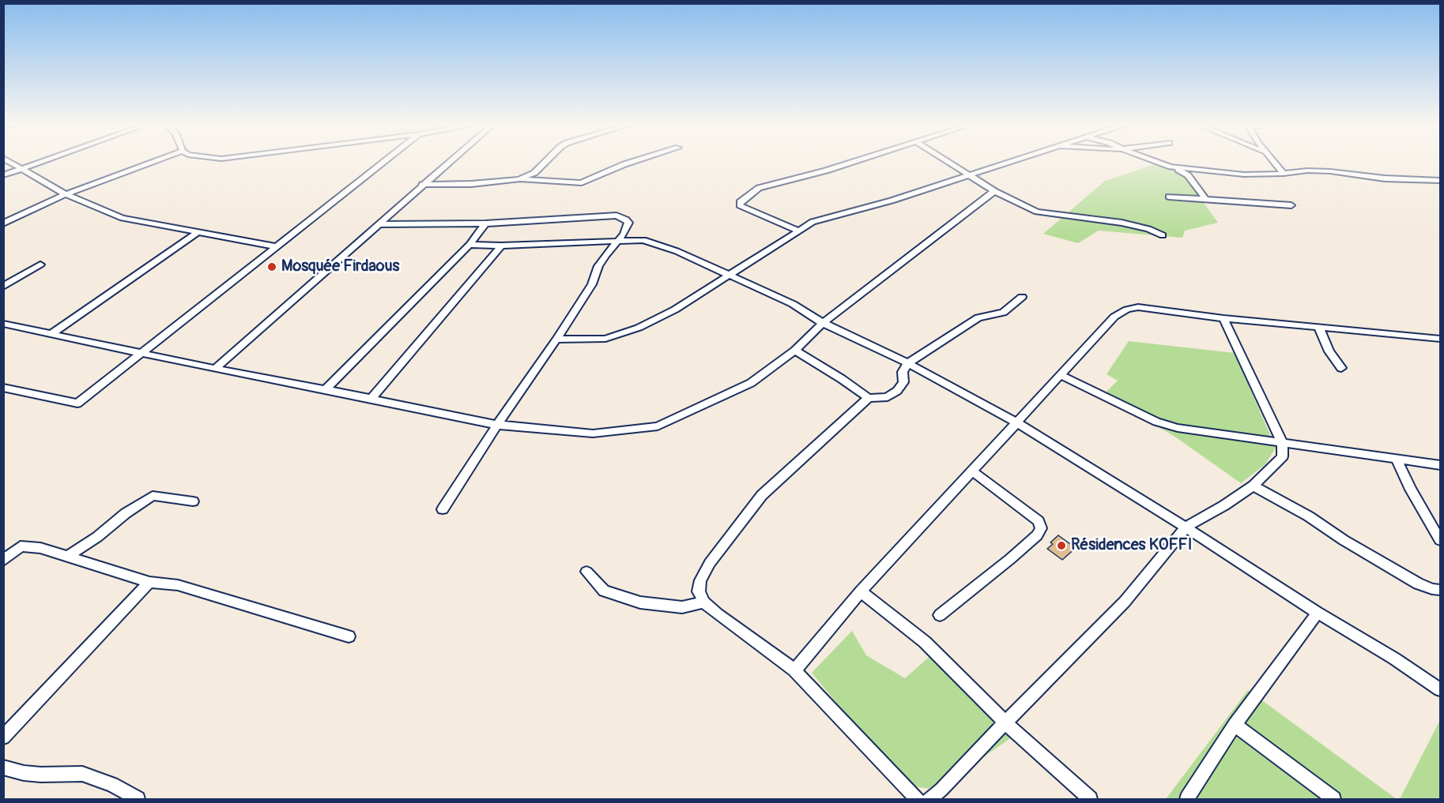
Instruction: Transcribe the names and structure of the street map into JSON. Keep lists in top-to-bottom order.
{
  "places": ["Mosquée Firdaous", "Résidences KOFFI"]
}
